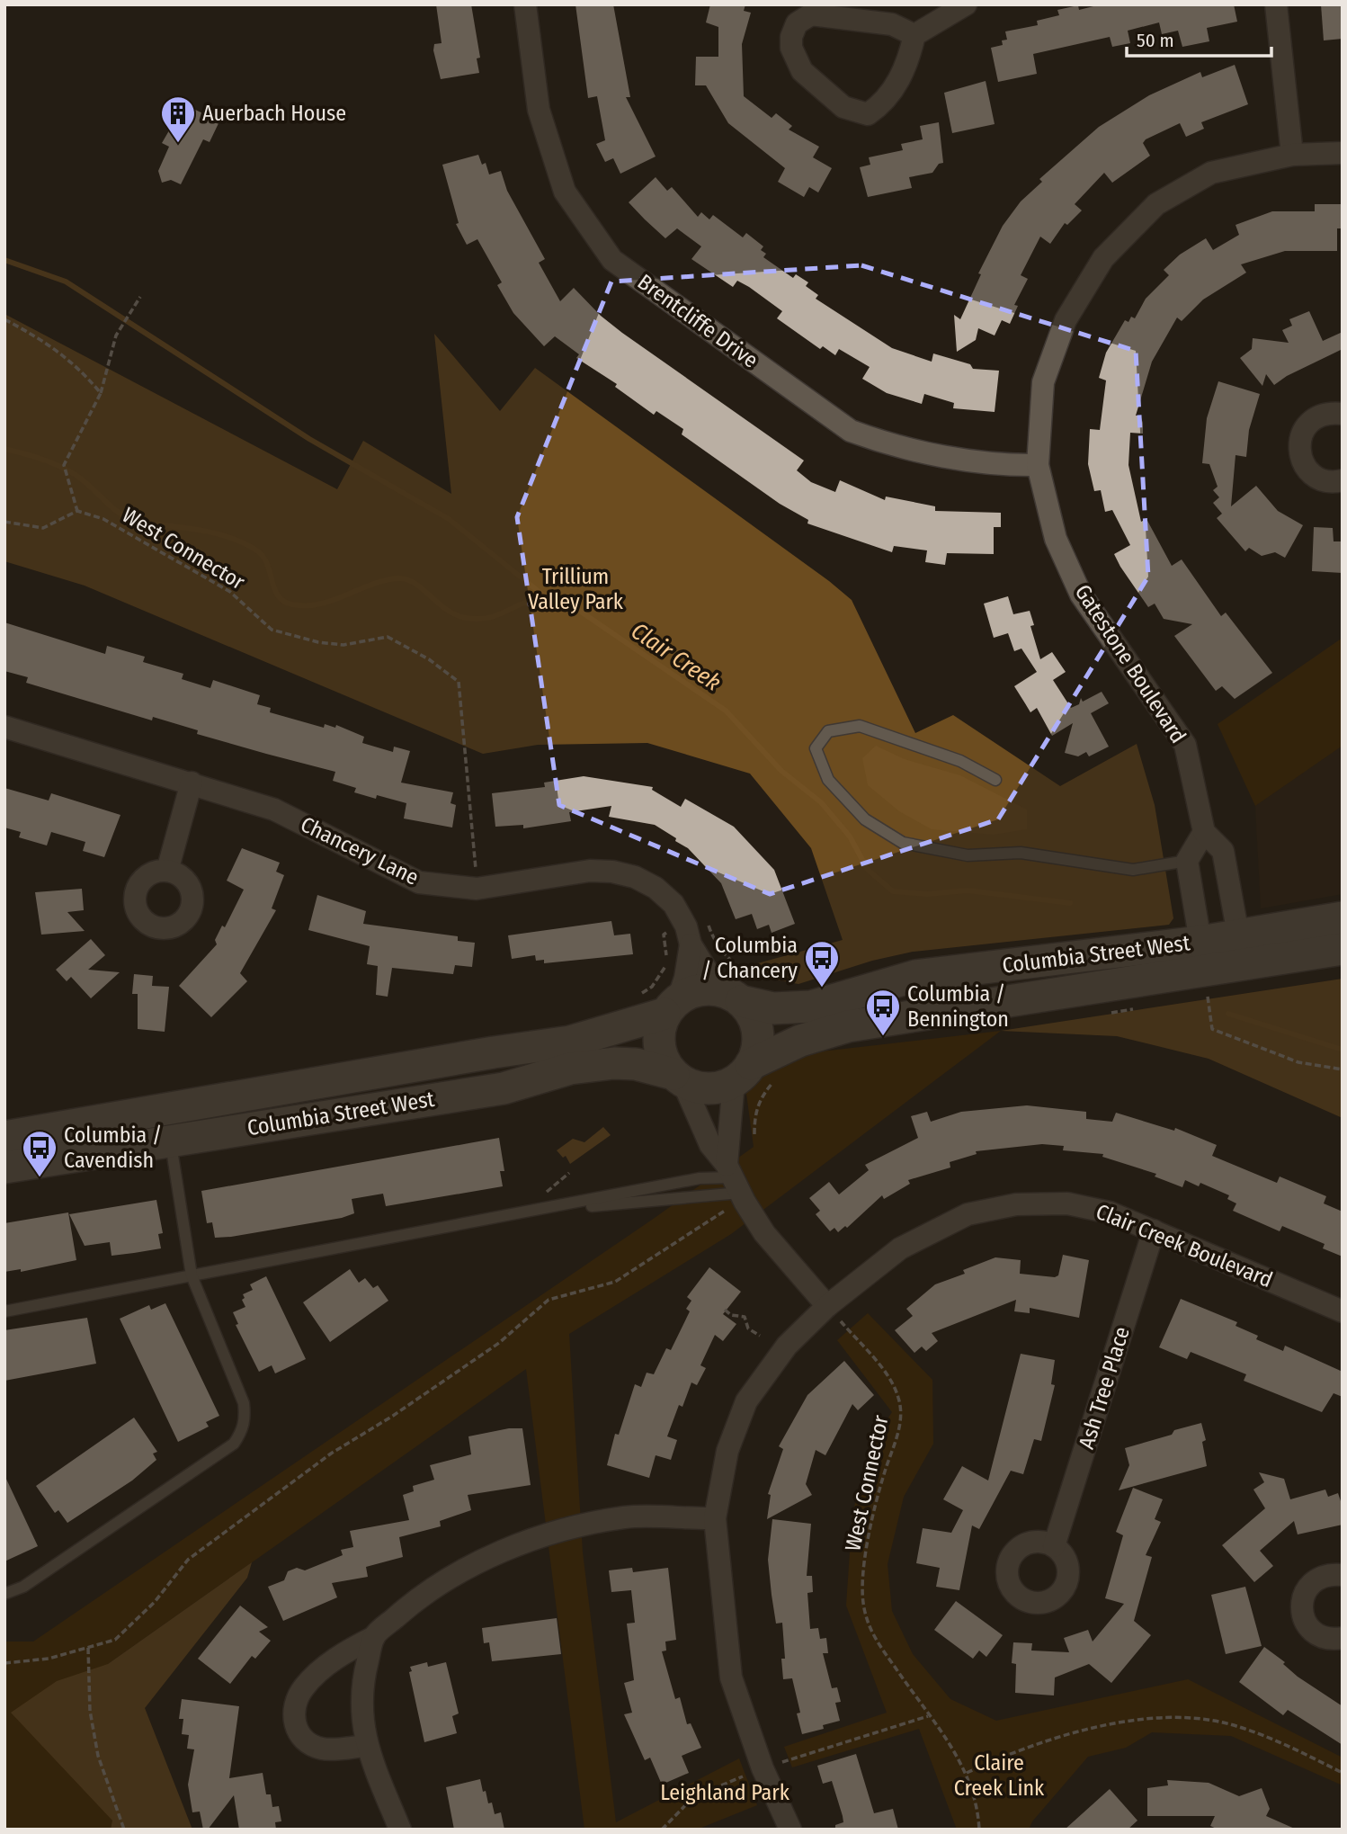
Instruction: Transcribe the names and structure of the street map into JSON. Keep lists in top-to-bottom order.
{
  "streets": {
    "main road": ["Columbia Street West"],
    "street": [
      "Brentcliffe Drive",
      "Gatestone Boulevard",
      "Chancery Lane",
      "Clair Creek Boulevard",
      "Ash Tree Place"
    ],
    "path": ["West Connector"]
  },
  "crossings": [
    ["Brentcliffe Drive", "Gatestone Boulevard"],
    ["West Connector", "Chancery Lane"],
    ["West Connector", "Clair Creek Boulevard"],
    ["Gatestone Boulevard", "Columbia Street West"],
    ["Chancery Lane", "Columbia Street West"],
    ["Clair Creek Boulevard", "Ash Tree Place"]
  ],
  "water": ["Clair Creek"],
  "parks": ["Trillium Valley Park", "Claire Creek Link", "Leighland Park"],
  "places": {
    "building": ["Auerbach House"],
    "bus stop": ["Columbia / Chancery", "Columbia / Bennington", "Columbia / Cavendish"]
  },
  "scale_bar": "50 m"
}
